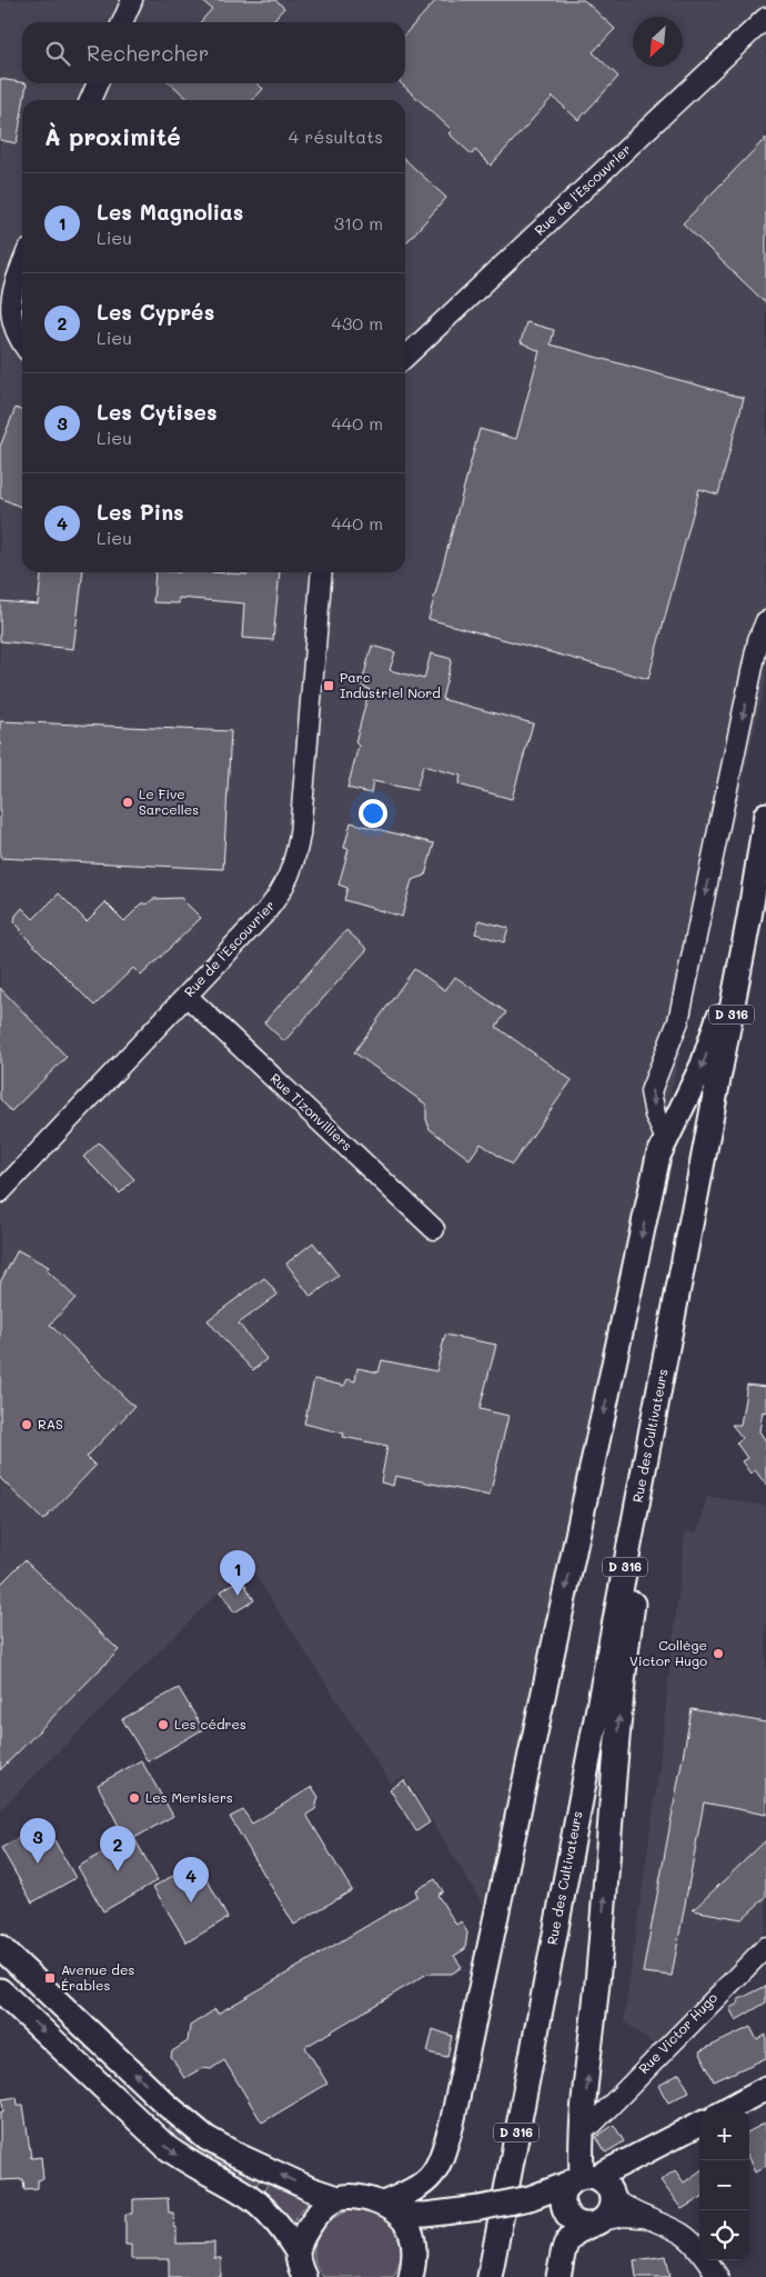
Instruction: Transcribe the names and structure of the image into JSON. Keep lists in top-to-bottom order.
{
  "streets": {
    "main road": ["D 316", "Rue des Cultivateurs"],
    "street": ["Rue de l'Escouvrier", "Rue Tizonvilliers", "Rue Victor Hugo"]
  },
  "crossings": [
    ["Rue de l'Escouvrier", "Rue Tizonvilliers"]
  ],
  "places": {
    "transit": ["Parc Industriel Nord", "Avenue des Érables"],
    "other": [
      "Le Five Sarcelles",
      "RAS",
      "Collège Victor Hugo",
      "Les cédres",
      "Les Merisiers"
    ]
  },
  "north": "bottom left",
  "page": {
    "search": "Rechercher",
    "heading": ["À proximité", "4 résultats"],
    "list": [
      {
        "mark": "1",
        "name": "Les Magnolias",
        "note": "Lieu",
        "value": "310 m"
      },
      {
        "mark": "2",
        "name": "Les Cyprés",
        "note": "Lieu",
        "value": "430 m"
      },
      {
        "mark": "3",
        "name": "Les Cytises",
        "note": "Lieu",
        "value": "440 m"
      },
      {
        "mark": "4",
        "name": "Les Pins",
        "note": "Lieu",
        "value": "440 m"
      }
    ],
    "pins": [
      "1",
      "3",
      "2",
      "4"
    ],
    "map_buttons": ["+", "−"]
  }
}
